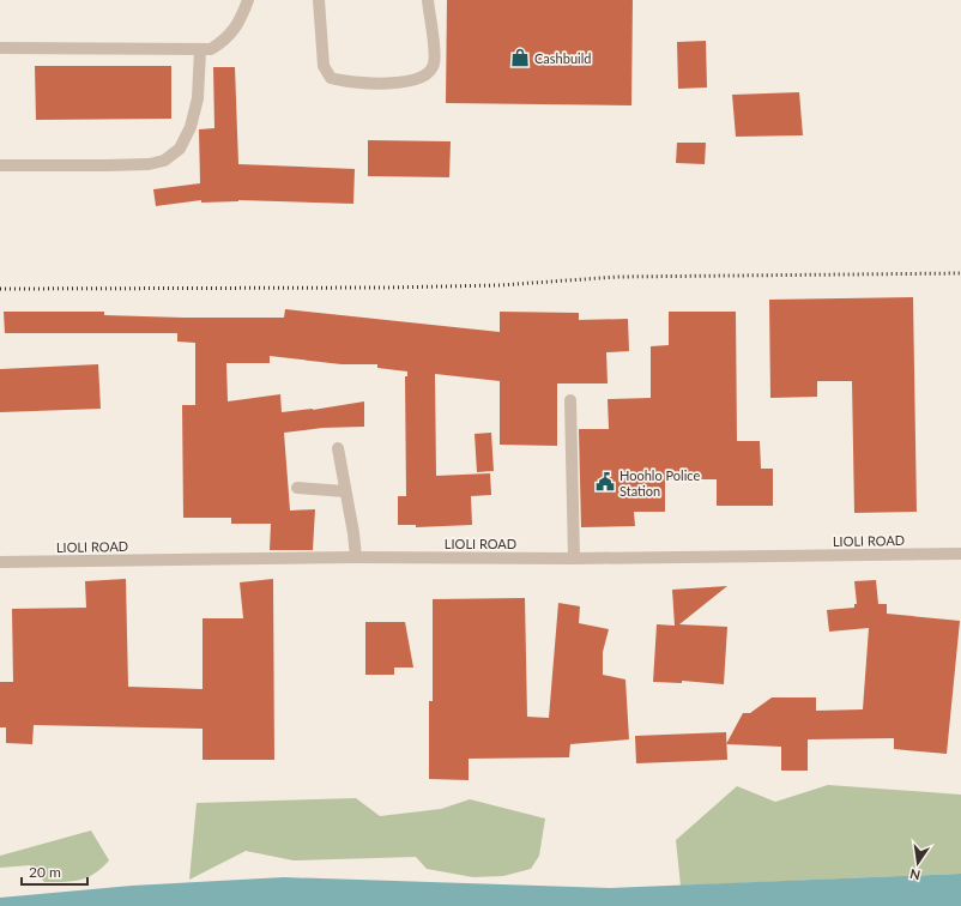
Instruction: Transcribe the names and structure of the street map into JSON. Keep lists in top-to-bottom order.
{
  "streets": {
    "street": ["LIOLI ROAD"]
  },
  "places": {
    "shop": ["Cashbuild"],
    "public building": ["Hoohlo Police Station"]
  },
  "scale_bar": "20 m",
  "north": "bottom"
}
